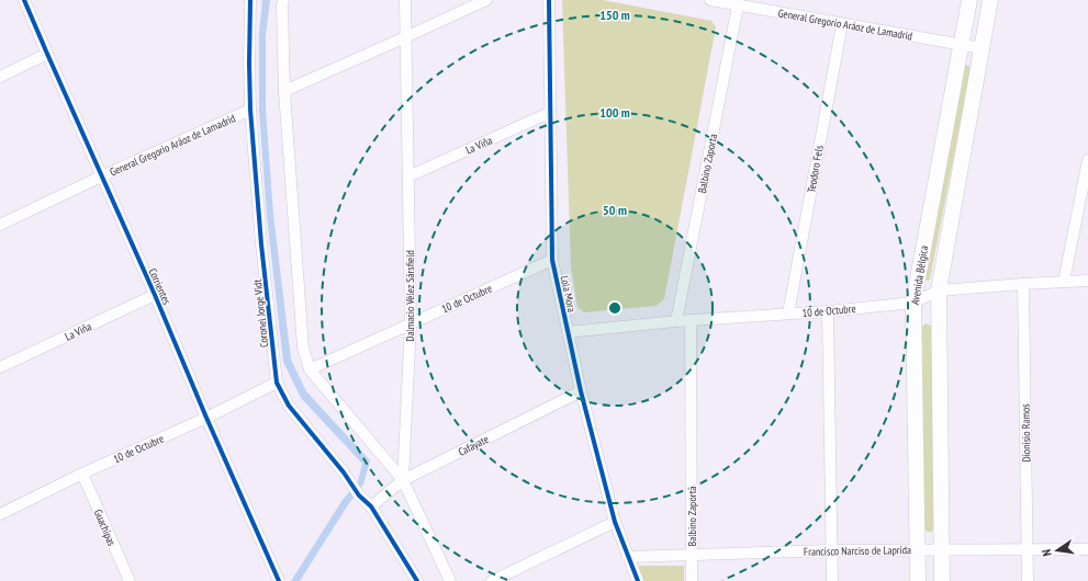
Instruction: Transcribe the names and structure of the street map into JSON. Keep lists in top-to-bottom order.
{
  "streets": {
    "main road": ["Avenida Bélgica"],
    "street": [
      "General Gregorio Aráoz de Lamadrid",
      "La Viña",
      "Balbino Zaporta",
      "Teodoro Fels",
      "Corrientes",
      "Lola Mora",
      "Dalmacio Vélez Sársfield",
      "10 de Octubre",
      "Coronel Jorge Vidt",
      "Dionisio Ramos",
      "Cafayate",
      "Guachipas",
      "Francisco Narciso de Laprida"
    ]
  },
  "crossings": [
    ["General Gregorio Aráoz de Lamadrid", "Balbino Zaporta"],
    ["General Gregorio Aráoz de Lamadrid", "Teodoro Fels"],
    ["General Gregorio Aráoz de Lamadrid", "Avenida Bélgica"],
    ["General Gregorio Aráoz de Lamadrid", "Corrientes"],
    ["General Gregorio Aráoz de Lamadrid", "Coronel Jorge Vidt"],
    ["La Viña", "Corrientes"],
    ["La Viña", "Lola Mora"],
    ["La Viña", "Dalmacio Vélez Sársfield"],
    ["Balbino Zaporta", "10 de Octubre"],
    ["Balbino Zaporta", "Francisco Narciso de Laprida"],
    ["Teodoro Fels", "10 de Octubre"],
    ["Avenida Bélgica", "10 de Octubre"],
    ["Avenida Bélgica", "Francisco Narciso de Laprida"],
    ["Corrientes", "10 de Octubre"],
    ["Lola Mora", "10 de Octubre"],
    ["Lola Mora", "Cafayate"],
    ["Lola Mora", "Francisco Narciso de Laprida"],
    ["Dalmacio Vélez Sársfield", "10 de Octubre"],
    ["Dalmacio Vélez Sársfield", "Cafayate"],
    ["10 de Octubre", "Coronel Jorge Vidt"],
    ["10 de Octubre", "Dionisio Ramos"],
    ["10 de Octubre", "Guachipas"],
    ["Coronel Jorge Vidt", "Cafayate"],
    ["Dionisio Ramos", "Francisco Narciso de Laprida"]
  ],
  "north": "left",
  "rings": ["150 m", "100 m", "50 m"]
}
